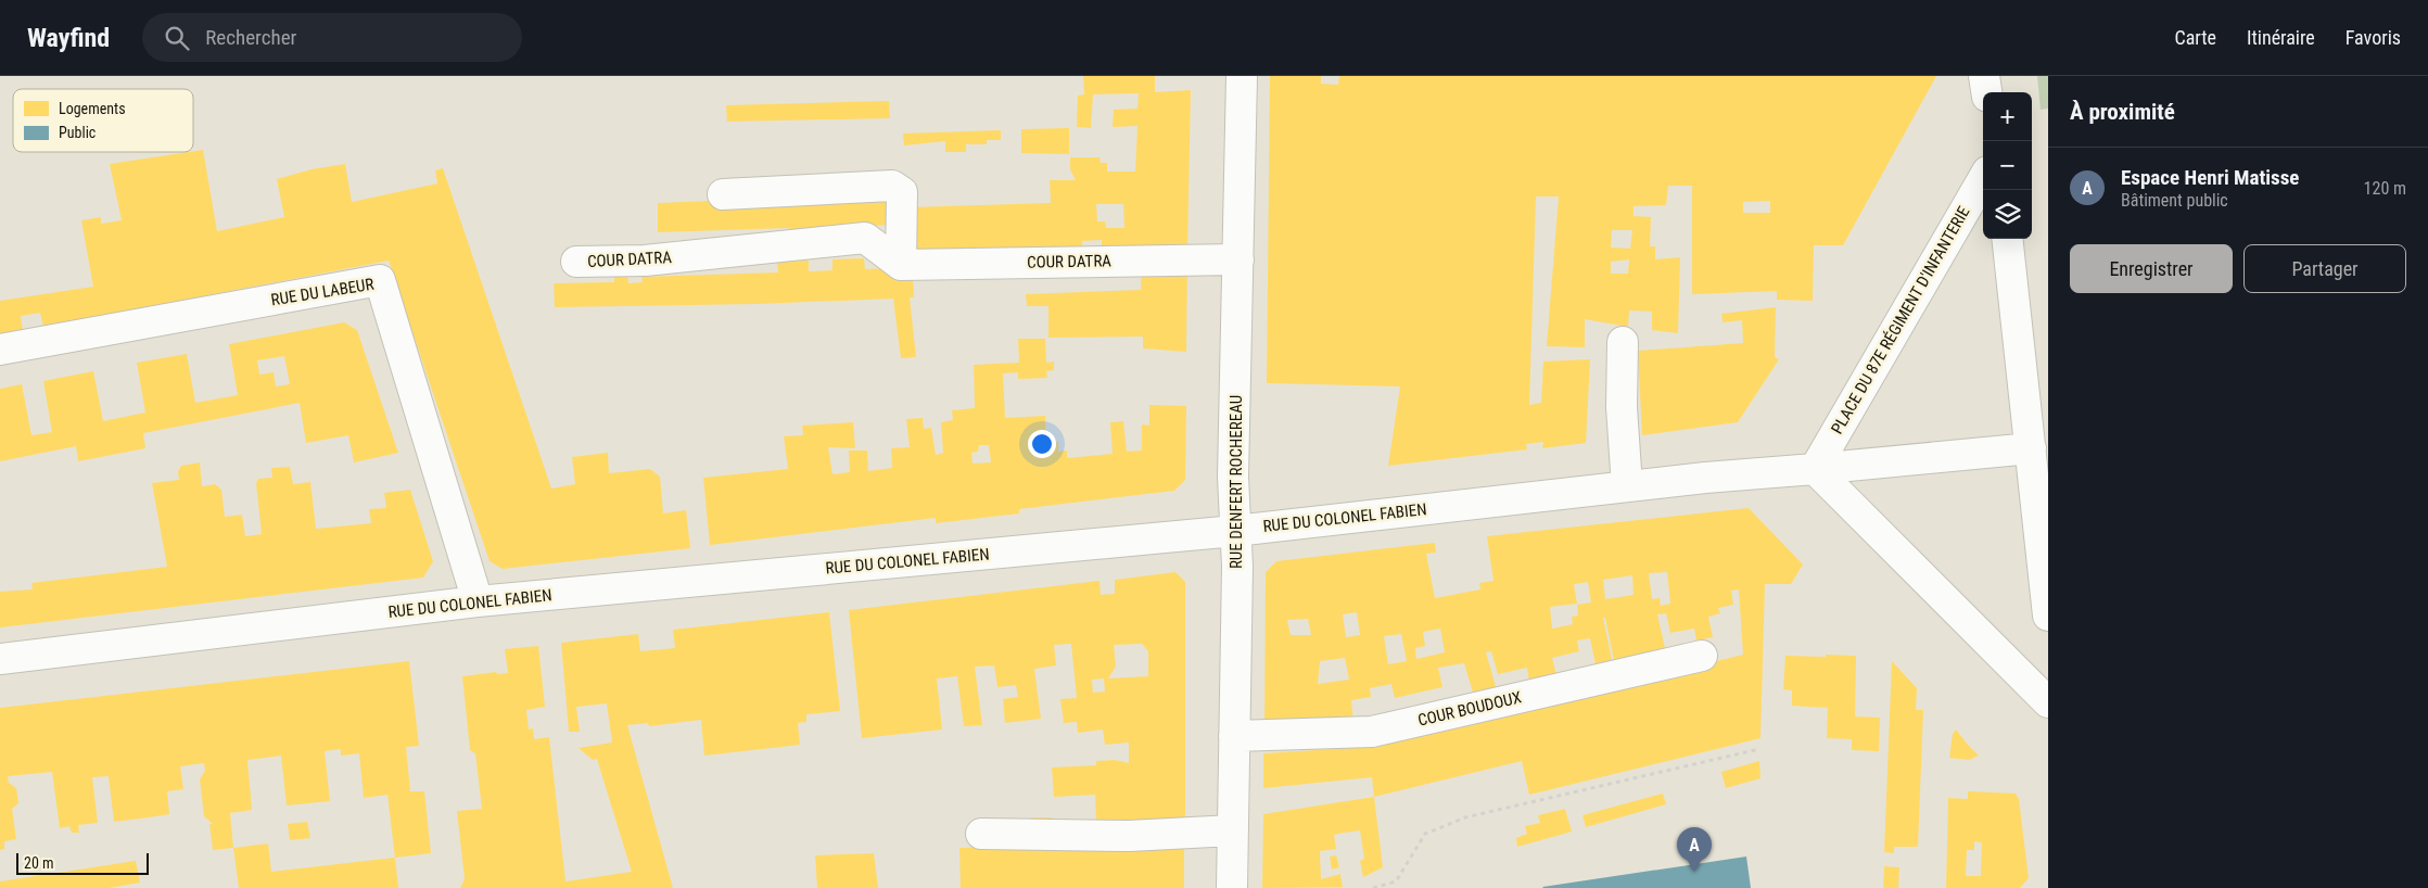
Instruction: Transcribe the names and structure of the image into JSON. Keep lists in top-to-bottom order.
{
  "streets": {
    "street": [
      "COUR DATRA",
      "RUE DU LABEUR",
      "PLACE DU 87E RÉGIMENT D'INFANTERIE",
      "RUE DENFERT ROCHEREAU",
      "RUE DU COLONEL FABIEN",
      "COUR BOUDOUX"
    ]
  },
  "crossings": [
    ["COUR DATRA", "RUE DENFERT ROCHEREAU"],
    ["RUE DU LABEUR", "RUE DU COLONEL FABIEN"],
    ["PLACE DU 87E RÉGIMENT D'INFANTERIE", "RUE DU COLONEL FABIEN"],
    ["RUE DENFERT ROCHEREAU", "RUE DU COLONEL FABIEN"],
    ["RUE DENFERT ROCHEREAU", "COUR BOUDOUX"]
  ],
  "legend": ["Logements", "Public"],
  "scale_bar": "20 m",
  "page": {
    "header": "Wayfind",
    "search": "Rechercher",
    "nav": ["Carte", "Itinéraire", "Favoris"],
    "heading": "À proximité",
    "map_buttons": ["+", "−"],
    "list": [
      {
        "mark": "A",
        "name": "Espace Henri Matisse",
        "note": "Bâtiment public",
        "value": "120 m"
      }
    ],
    "buttons": ["Enregistrer", "Partager"],
    "pins": "A",
    "scale": "20 m"
  }
}
